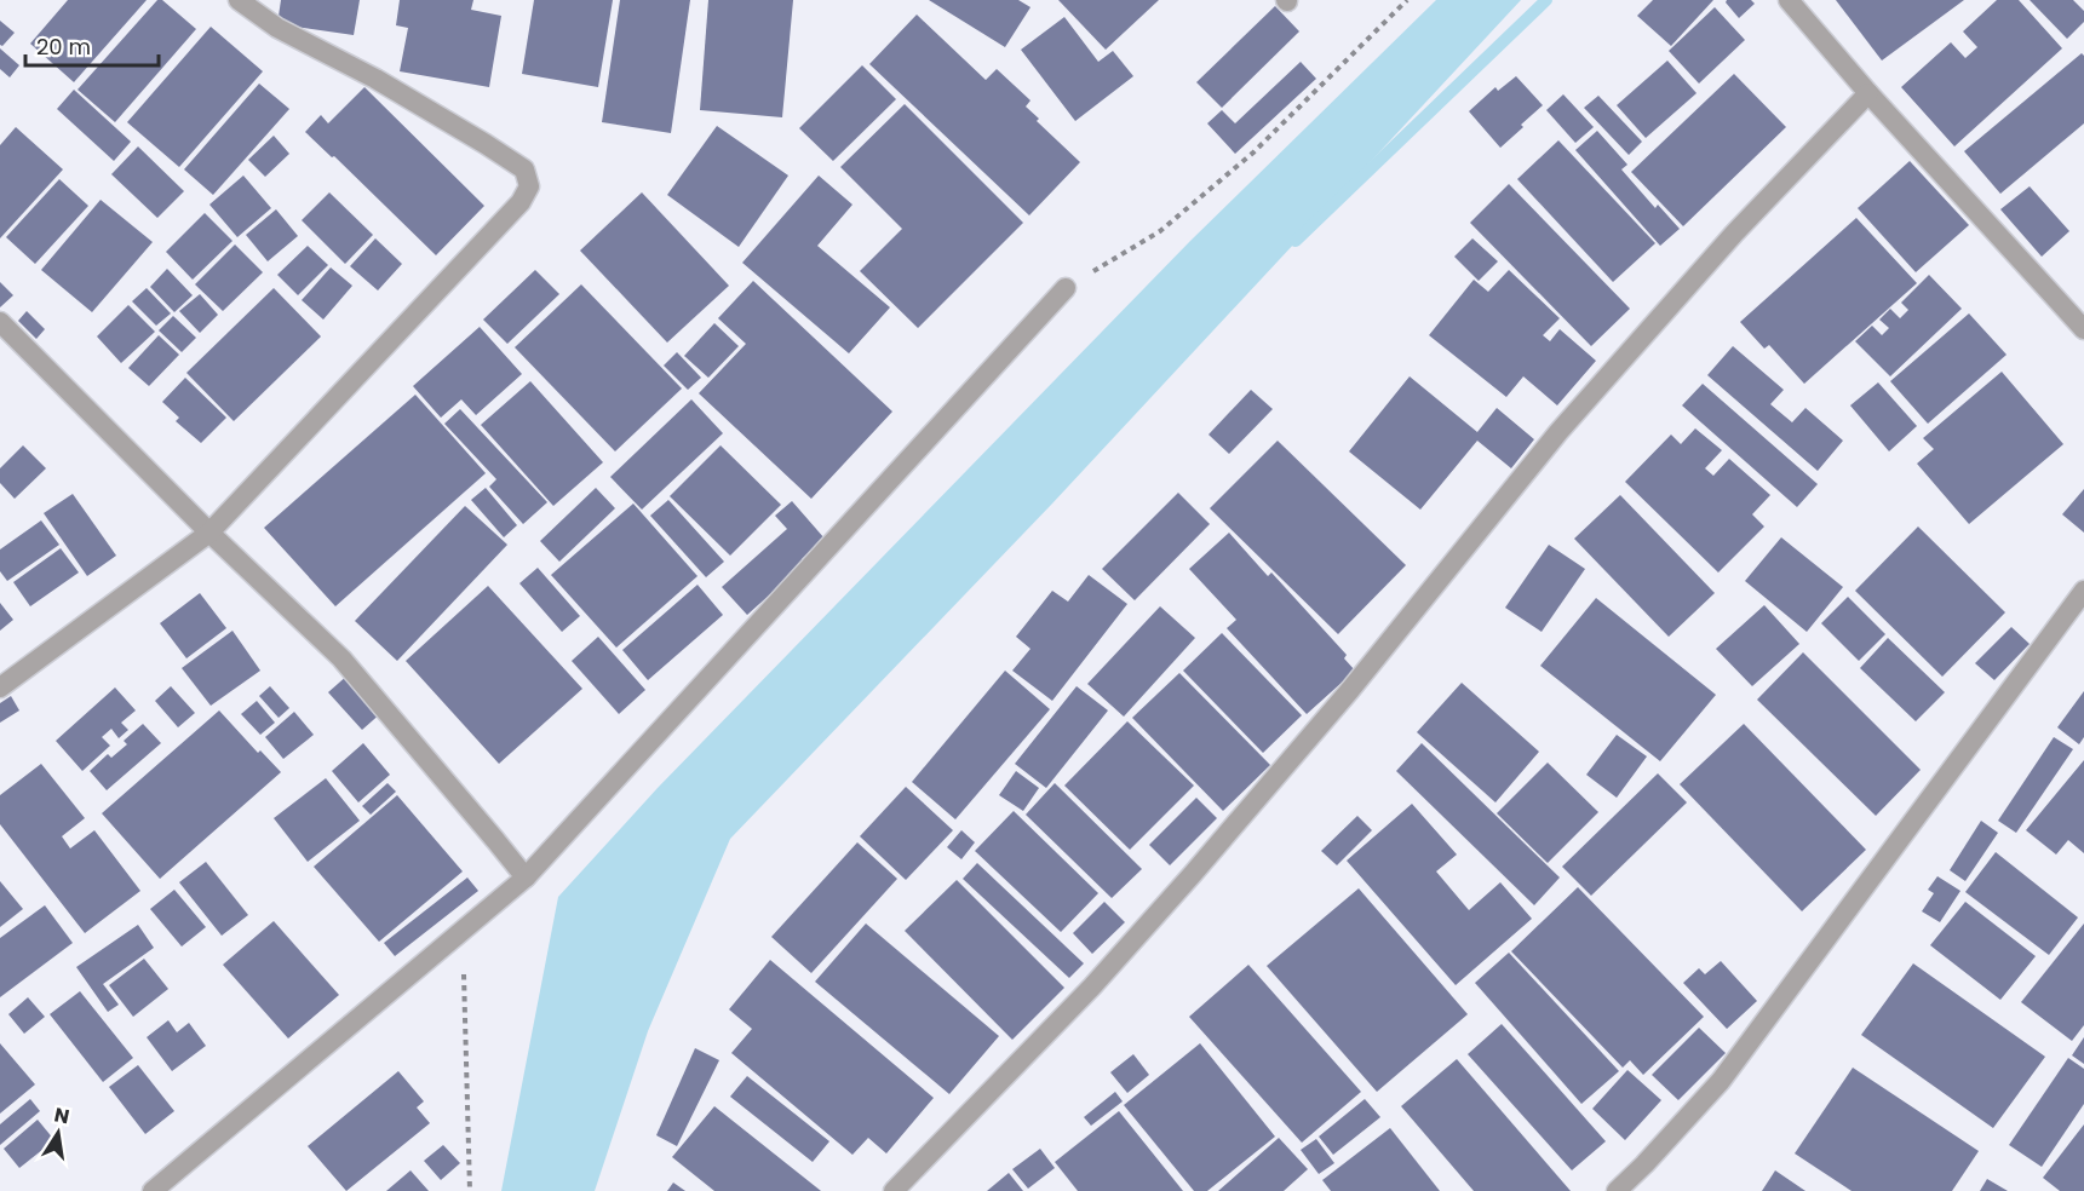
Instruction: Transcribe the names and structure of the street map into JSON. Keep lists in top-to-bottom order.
{
  "scale_bar": "20 m",
  "north": "top"
}
